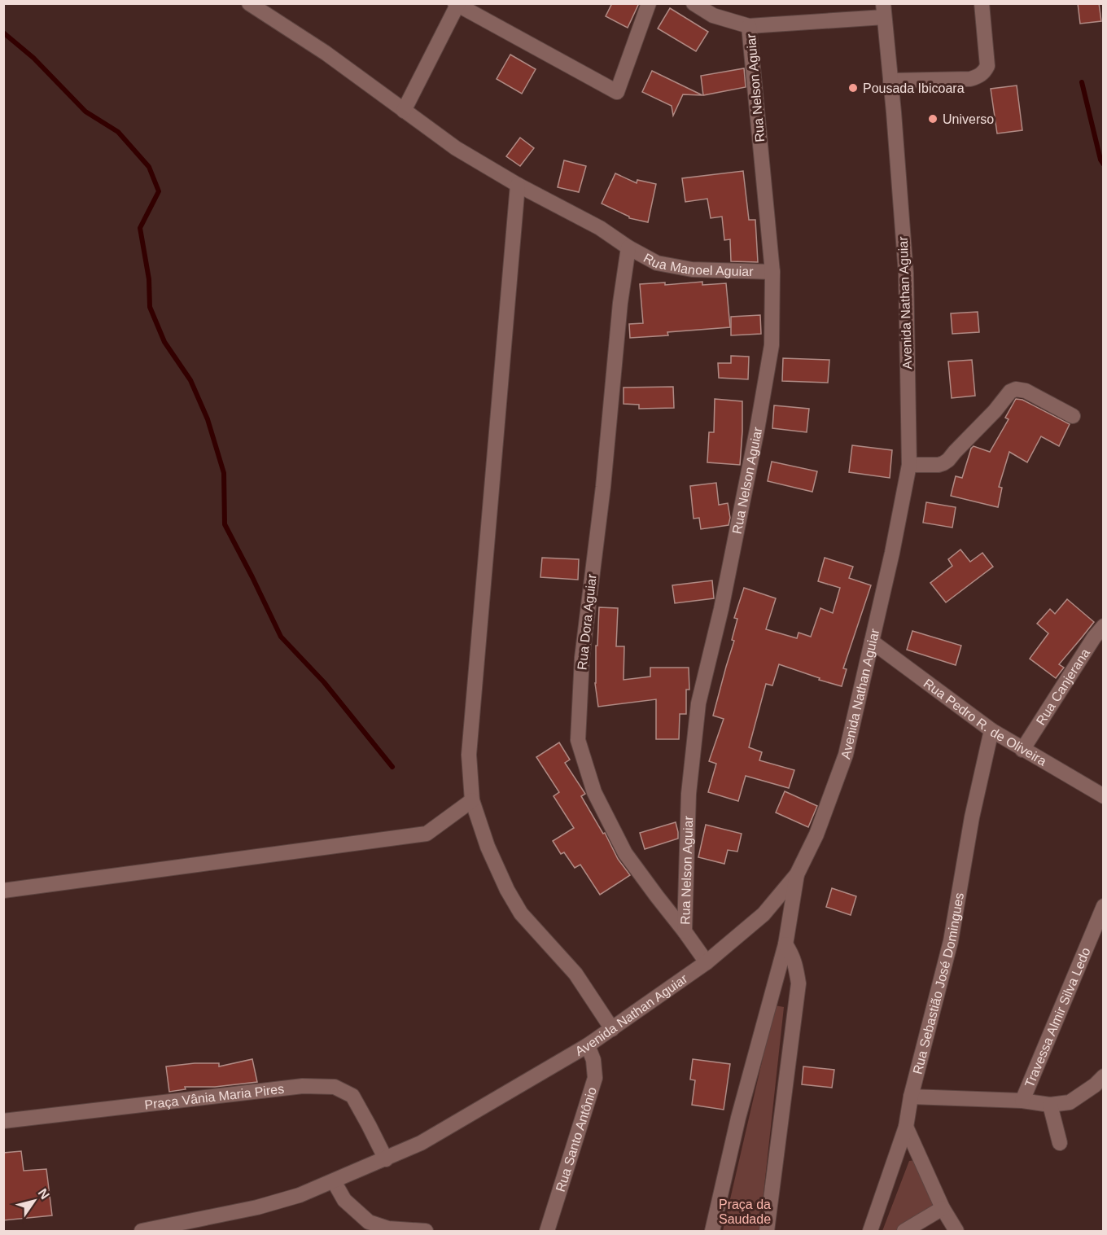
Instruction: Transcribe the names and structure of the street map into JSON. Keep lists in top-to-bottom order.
{
  "streets": {
    "street": [
      "Rua Nelson Aguiar",
      "Rua Manoel Aguiar",
      "Avenida Nathan Aguiar",
      "Rua Dora Aguiar",
      "Rua Canjerana",
      "Rua Pedro R. de Oliveira",
      "Rua Sebastião José Domingues",
      "Travessa Almir Silva Ledo",
      "Praça Vânia Maria Pires",
      "Rua Santo Antônio"
    ]
  },
  "crossings": [
    ["Rua Nelson Aguiar", "Rua Manoel Aguiar"],
    ["Rua Nelson Aguiar", "Rua Dora Aguiar"],
    ["Rua Manoel Aguiar", "Rua Dora Aguiar"],
    ["Avenida Nathan Aguiar", "Rua Dora Aguiar"],
    ["Avenida Nathan Aguiar", "Rua Pedro R. de Oliveira"],
    ["Avenida Nathan Aguiar", "Praça Vânia Maria Pires"],
    ["Avenida Nathan Aguiar", "Rua Santo Antônio"],
    ["Rua Canjerana", "Rua Pedro R. de Oliveira"],
    ["Rua Pedro R. de Oliveira", "Rua Sebastião José Domingues"]
  ],
  "parks": ["Praça da Saudade"],
  "places": ["Pousada Ibicoara", "Universo"],
  "north": "top right"
}
